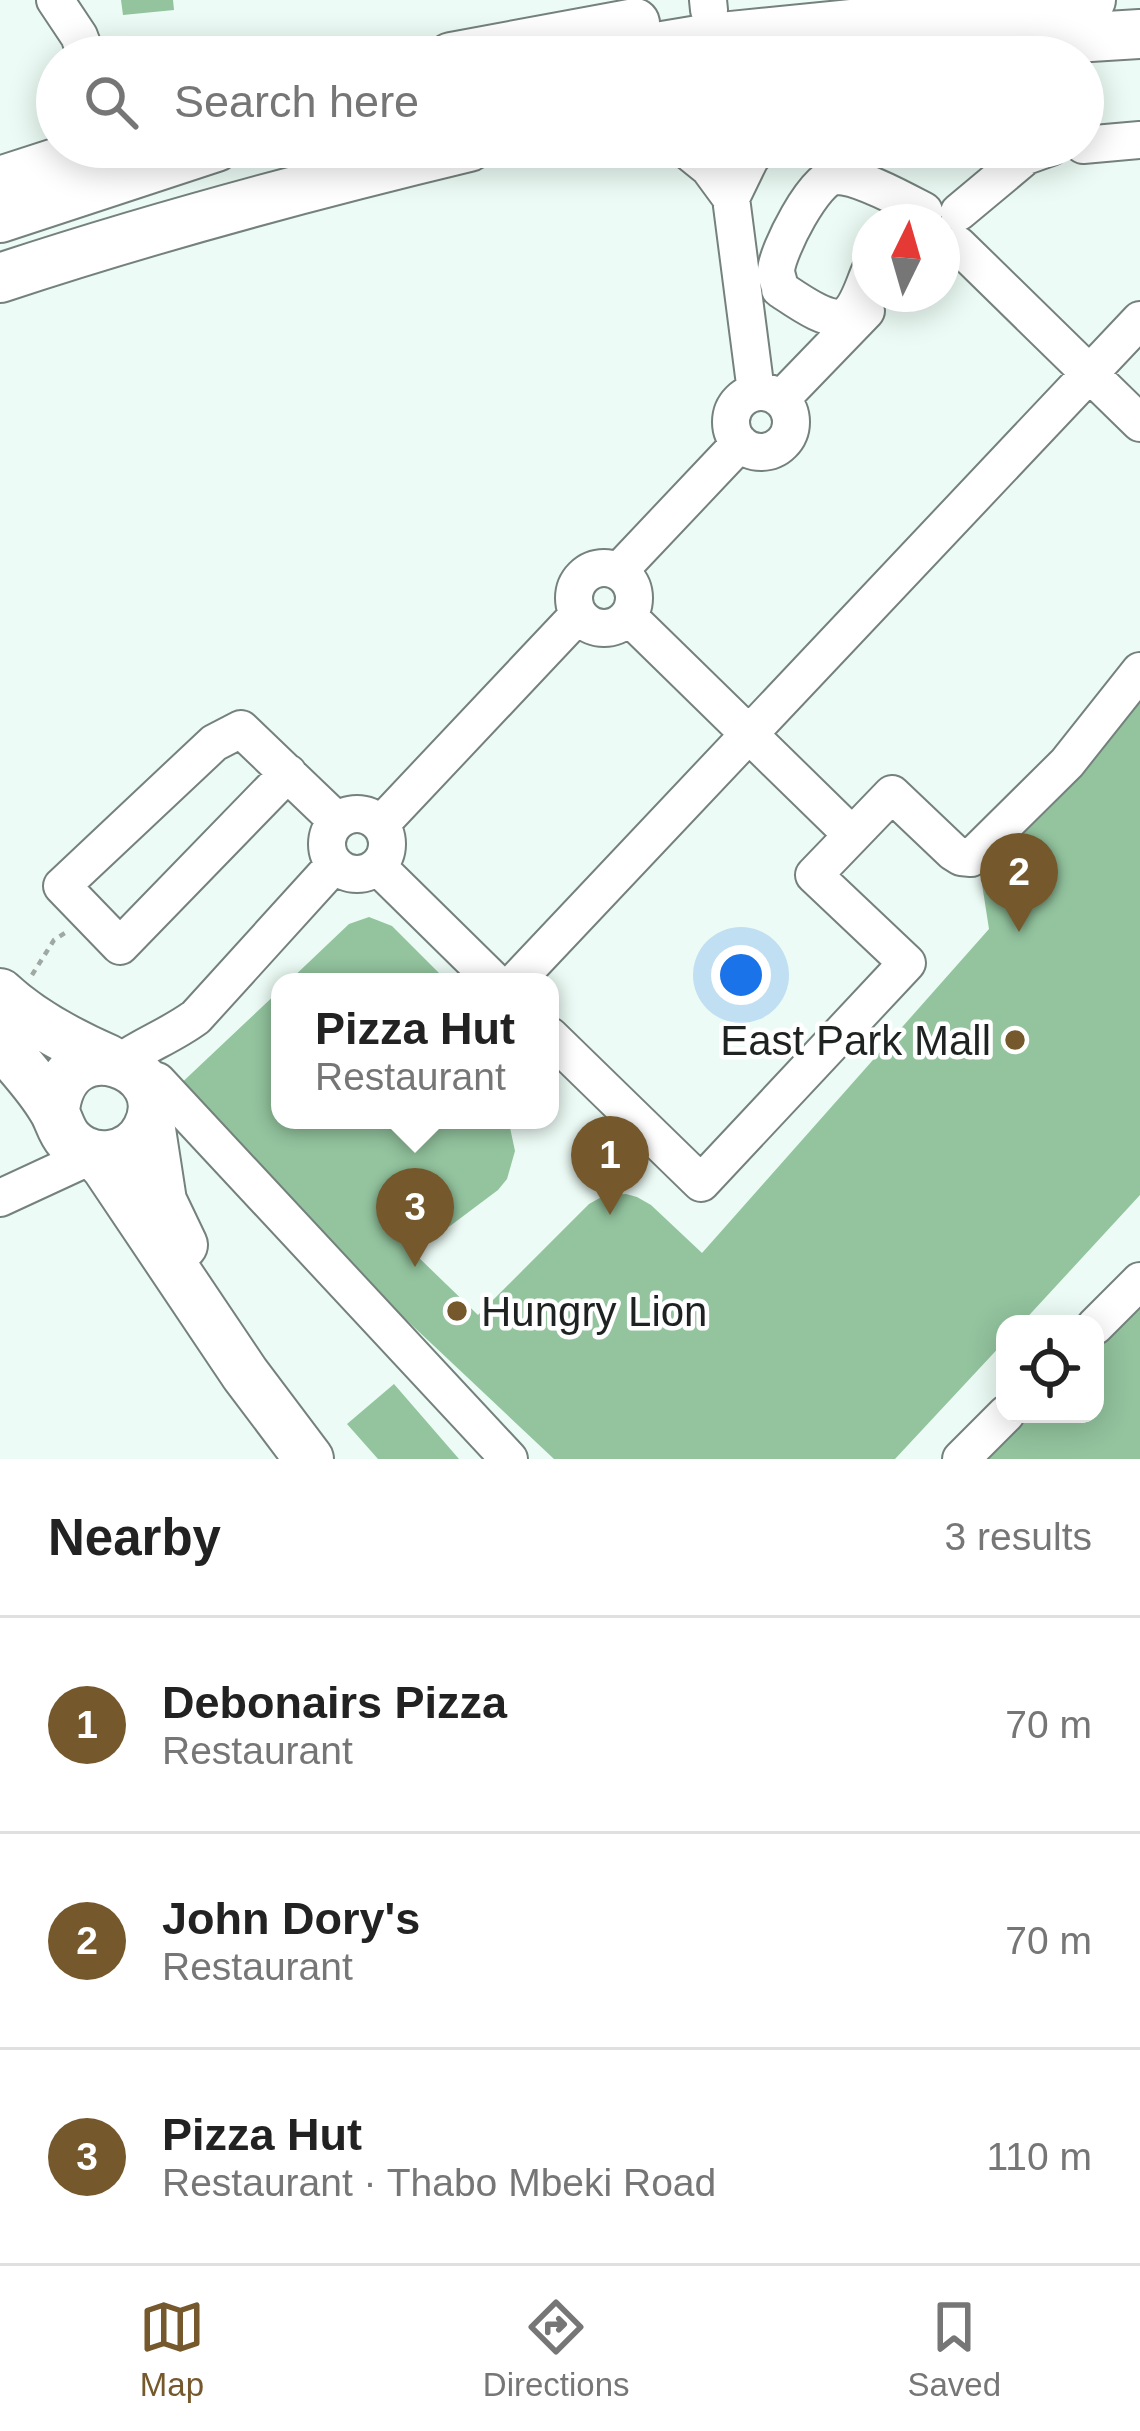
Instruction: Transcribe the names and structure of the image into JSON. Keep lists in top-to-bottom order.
{
  "places": ["East Park Mall", "Hungry Lion"],
  "north": "top",
  "page": {
    "search": "Search here",
    "pins": ["2", "1", "3"],
    "popup": ["Pizza Hut", "Restaurant"],
    "heading": ["Nearby", "3 results"],
    "list": [
      {
        "mark": "1",
        "name": "Debonairs Pizza",
        "note": "Restaurant",
        "value": "70 m"
      },
      {
        "mark": "2",
        "name": "John Dory's",
        "note": "Restaurant",
        "value": "70 m"
      },
      {
        "mark": "3",
        "name": "Pizza Hut",
        "note": "Restaurant · Thabo Mbeki Road",
        "value": "110 m"
      }
    ],
    "nav": ["Map", "Directions", "Saved"]
  }
}
